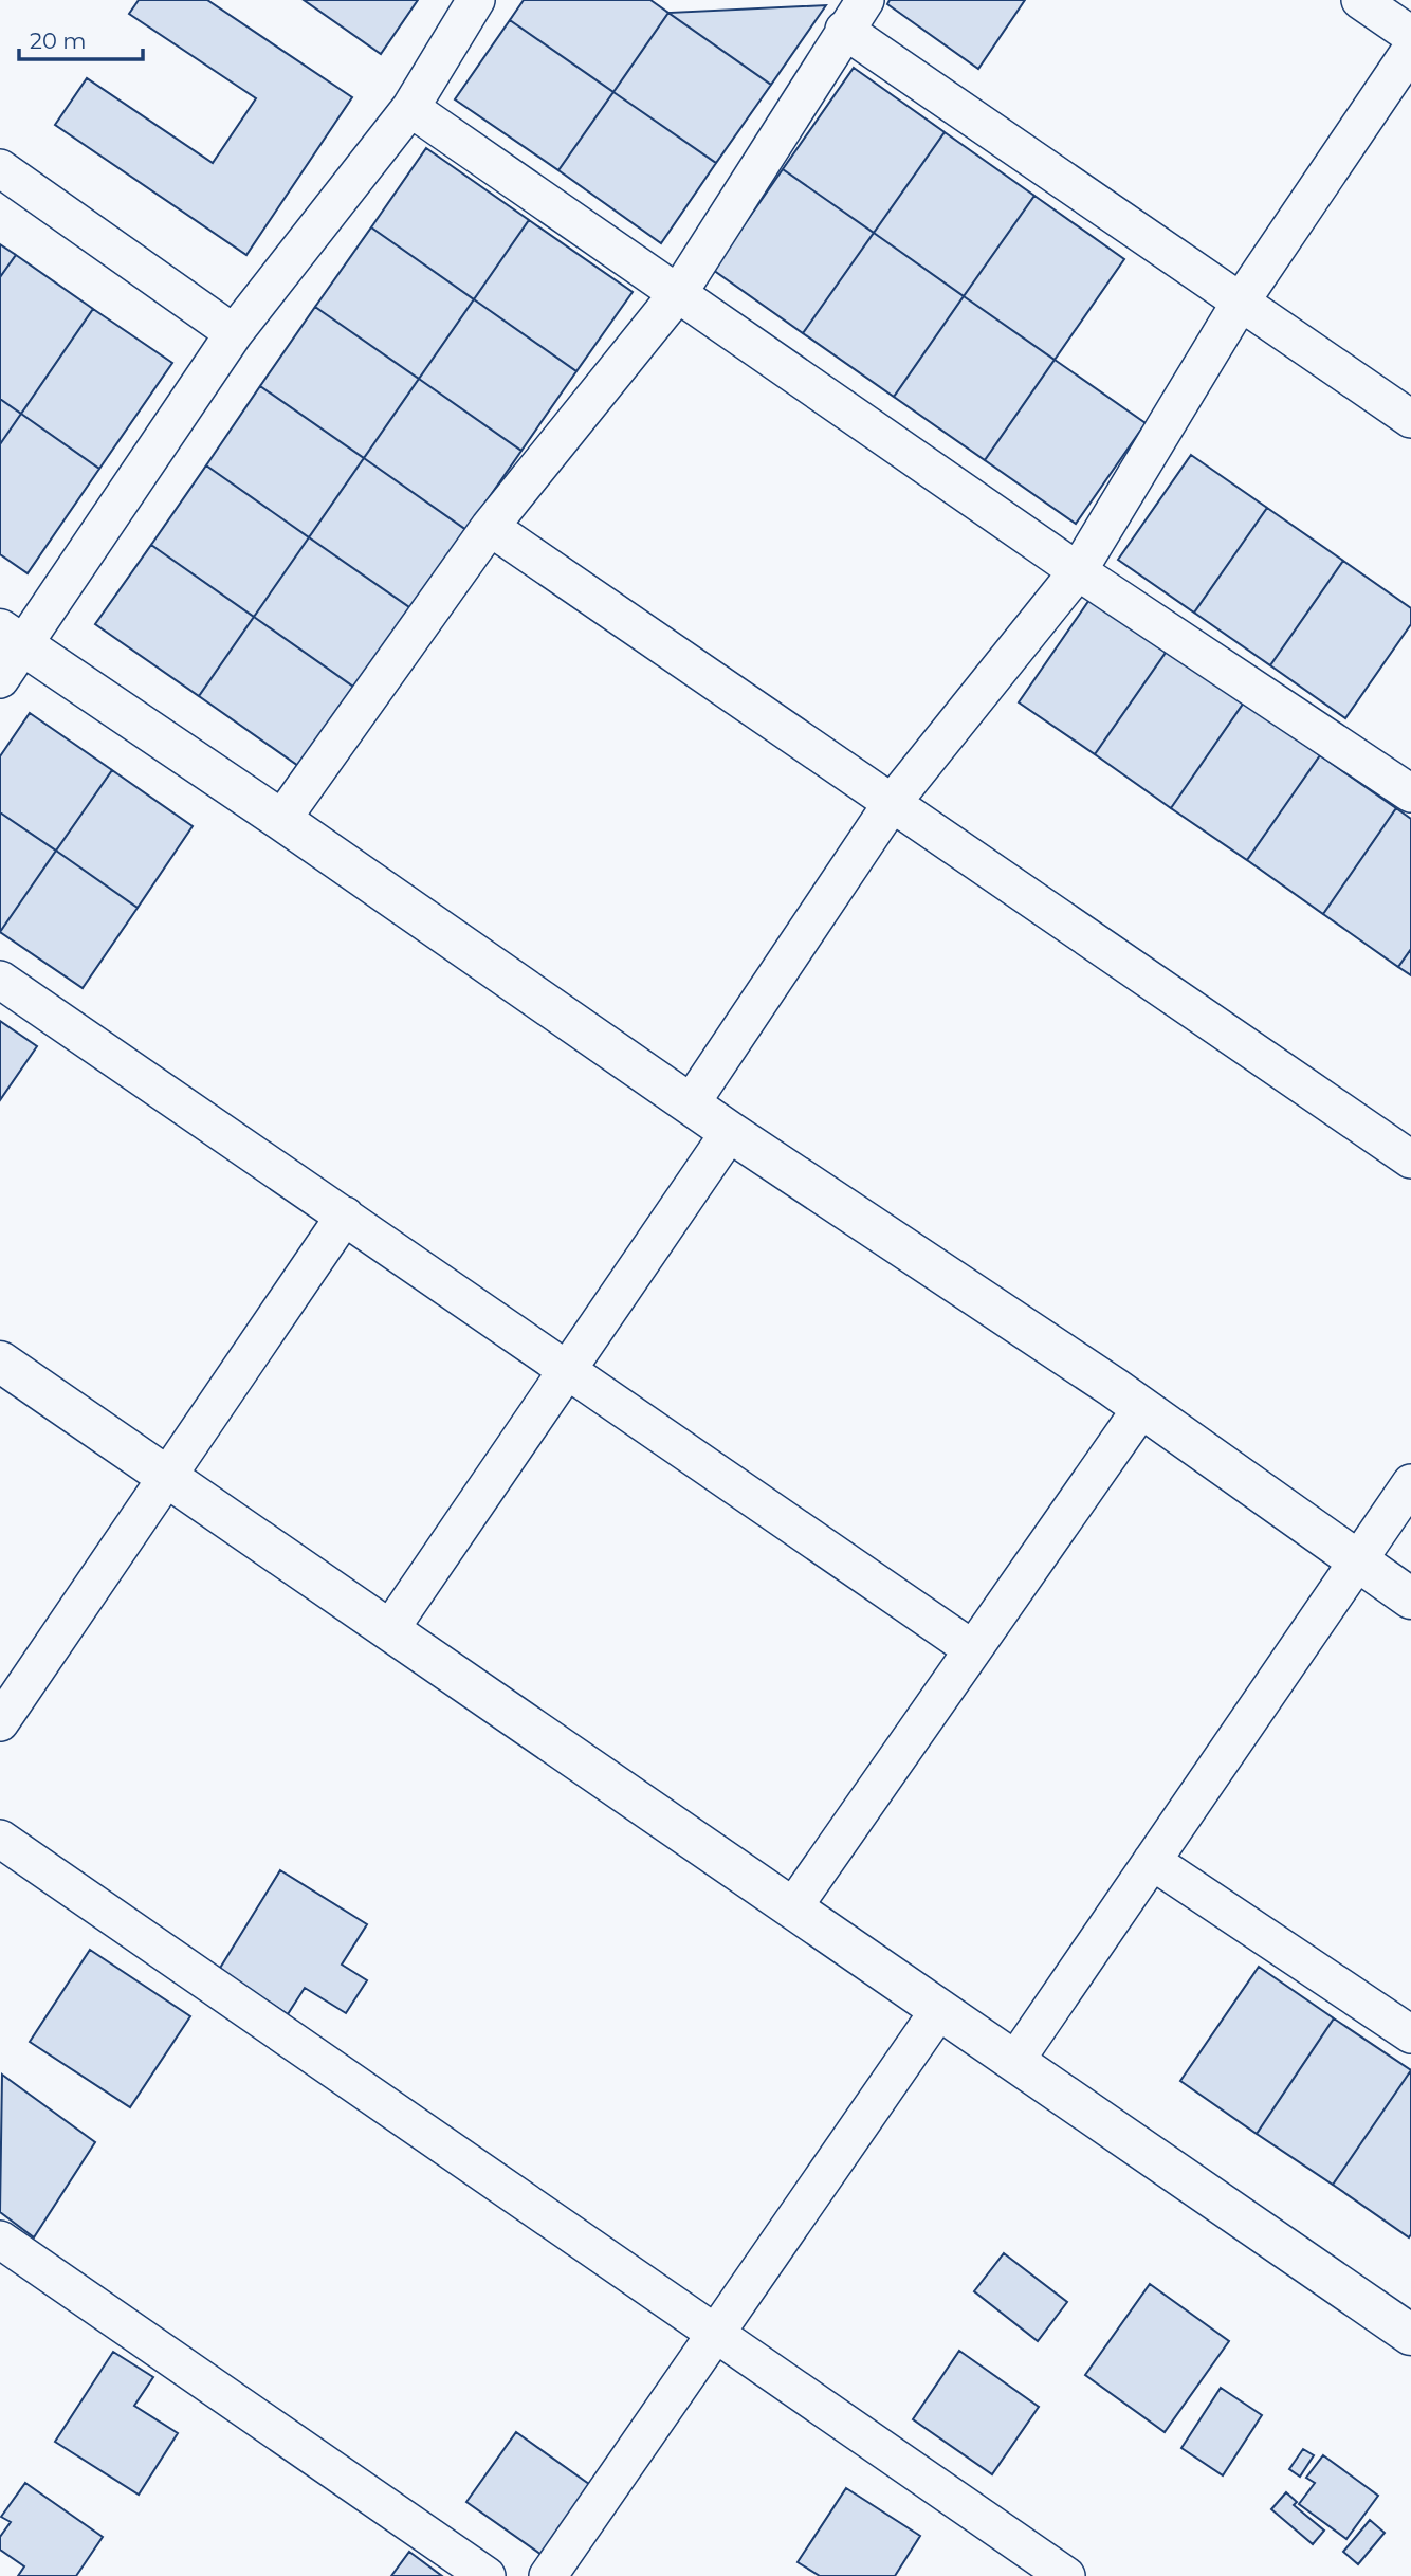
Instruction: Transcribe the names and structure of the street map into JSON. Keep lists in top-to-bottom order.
{
  "scale_bar": "20 m"
}
